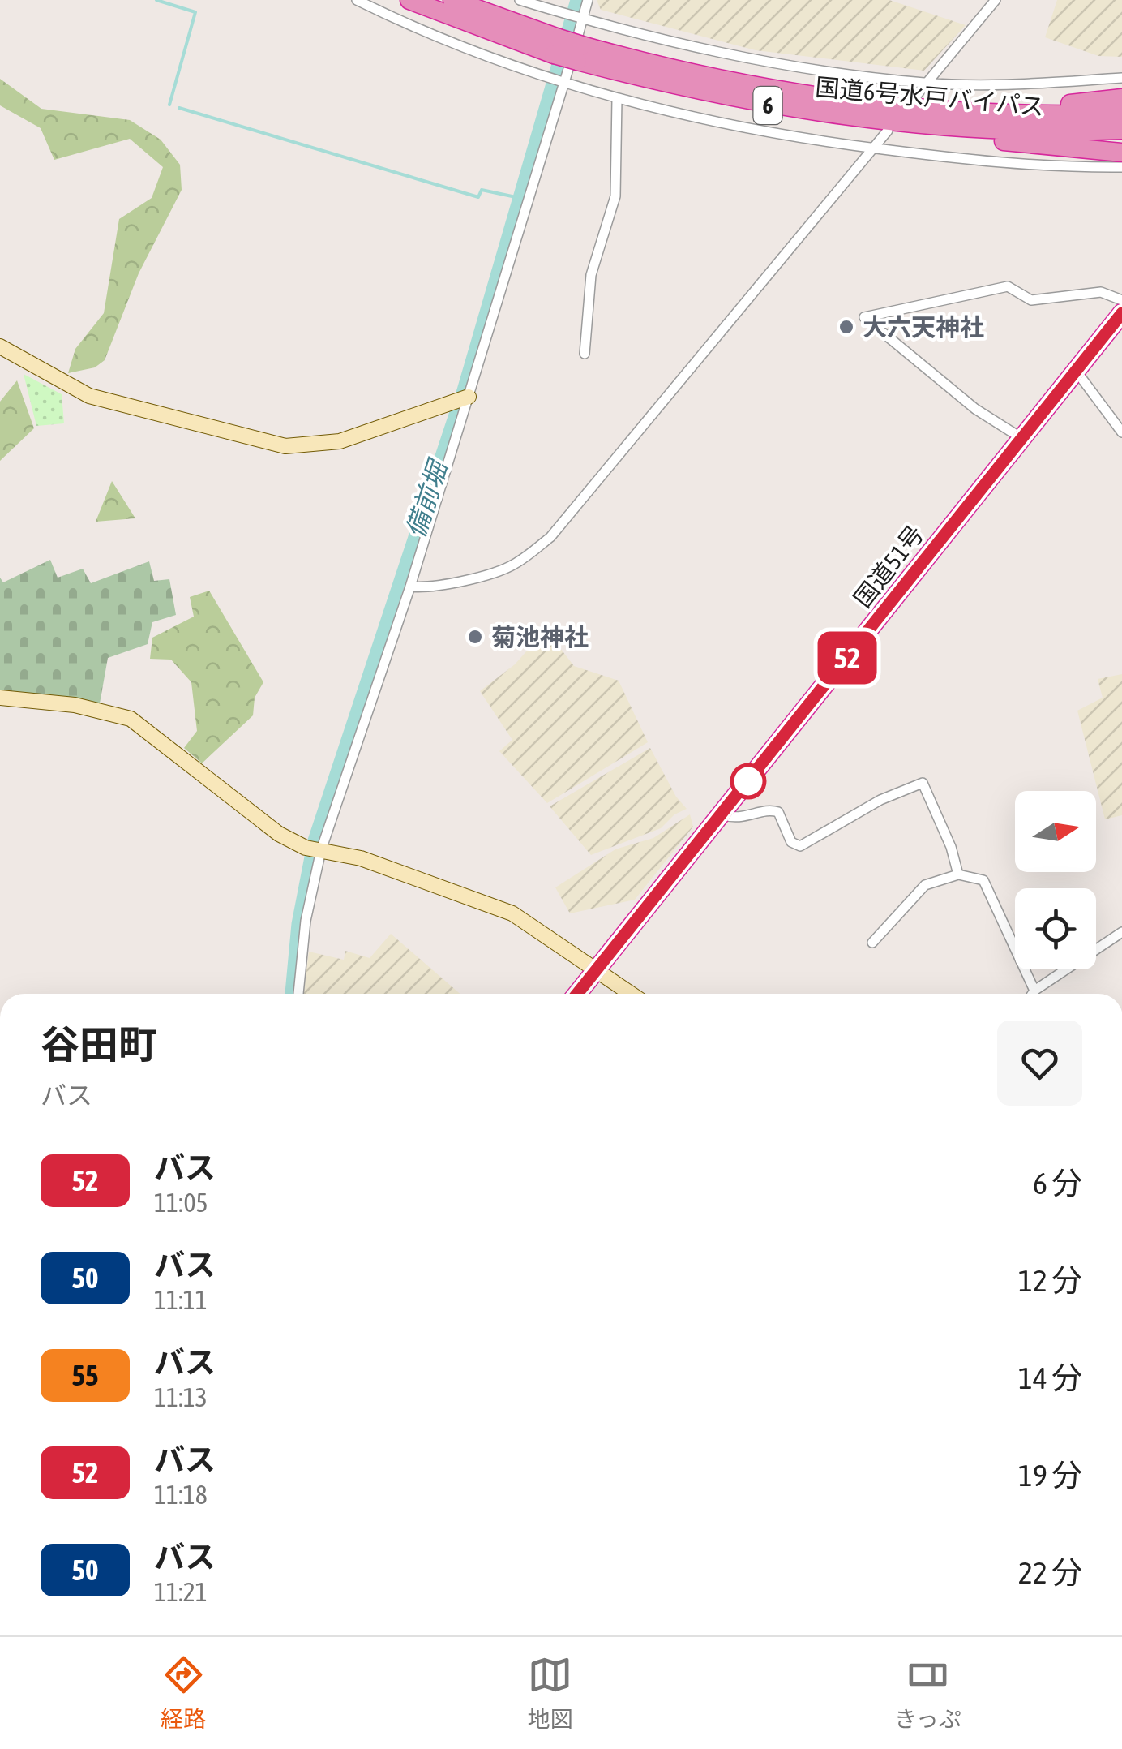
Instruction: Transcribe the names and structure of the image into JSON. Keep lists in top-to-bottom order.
{
  "streets": {
    "highway": ["国道6号水戸バイパス", "6", "国道51号"]
  },
  "water": ["備前堀"],
  "places": ["大六天神社", "菊池神社"],
  "lines": ["bus line 52"],
  "north": "right",
  "page": {
    "on_map": "52",
    "heading": ["谷田町", "バス"],
    "list": [
      {
        "mark": "52",
        "name": "バス",
        "note": "11:05",
        "value": "6 分"
      },
      {
        "mark": "50",
        "name": "バス",
        "note": "11:11",
        "value": "12 分"
      },
      {
        "mark": "55",
        "name": "バス",
        "note": "11:13",
        "value": "14 分"
      },
      {
        "mark": "52",
        "name": "バス",
        "note": "11:18",
        "value": "19 分"
      },
      {
        "mark": "50",
        "name": "バス",
        "note": "11:21",
        "value": "22 分"
      }
    ],
    "tabs": ["経路", "地図", "きっぷ"]
  }
}
